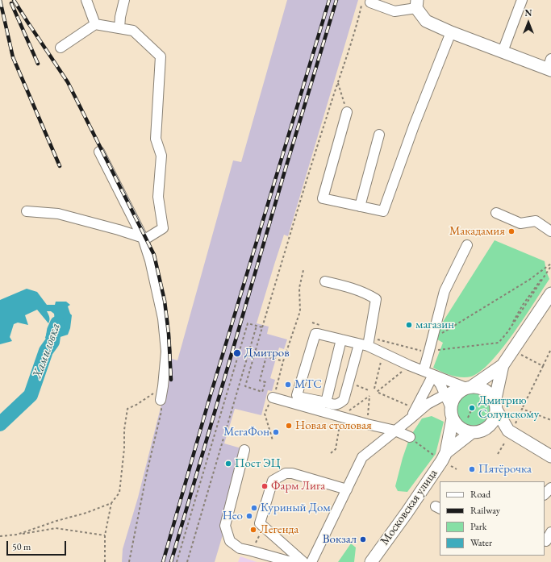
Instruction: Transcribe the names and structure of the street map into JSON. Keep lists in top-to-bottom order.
{
  "streets": {
    "main road": ["Московская улица"]
  },
  "water": ["Хамиловка"],
  "places": [
    "Макадамия",
    "магазин",
    "Дмитров",
    "МТС",
    "Дмитрию Солунскому",
    "Новая столовая",
    "МегаФон",
    "Пост ЭЦ",
    "Пятёрочка",
    "Фарм Лига",
    "Куриный Дом",
    "Нео",
    "Легенда",
    "Вокзал"
  ],
  "legend": [
    "Road",
    "Railway",
    "Park",
    "Water"
  ],
  "scale_bar": "50 m",
  "north": "top"
}
